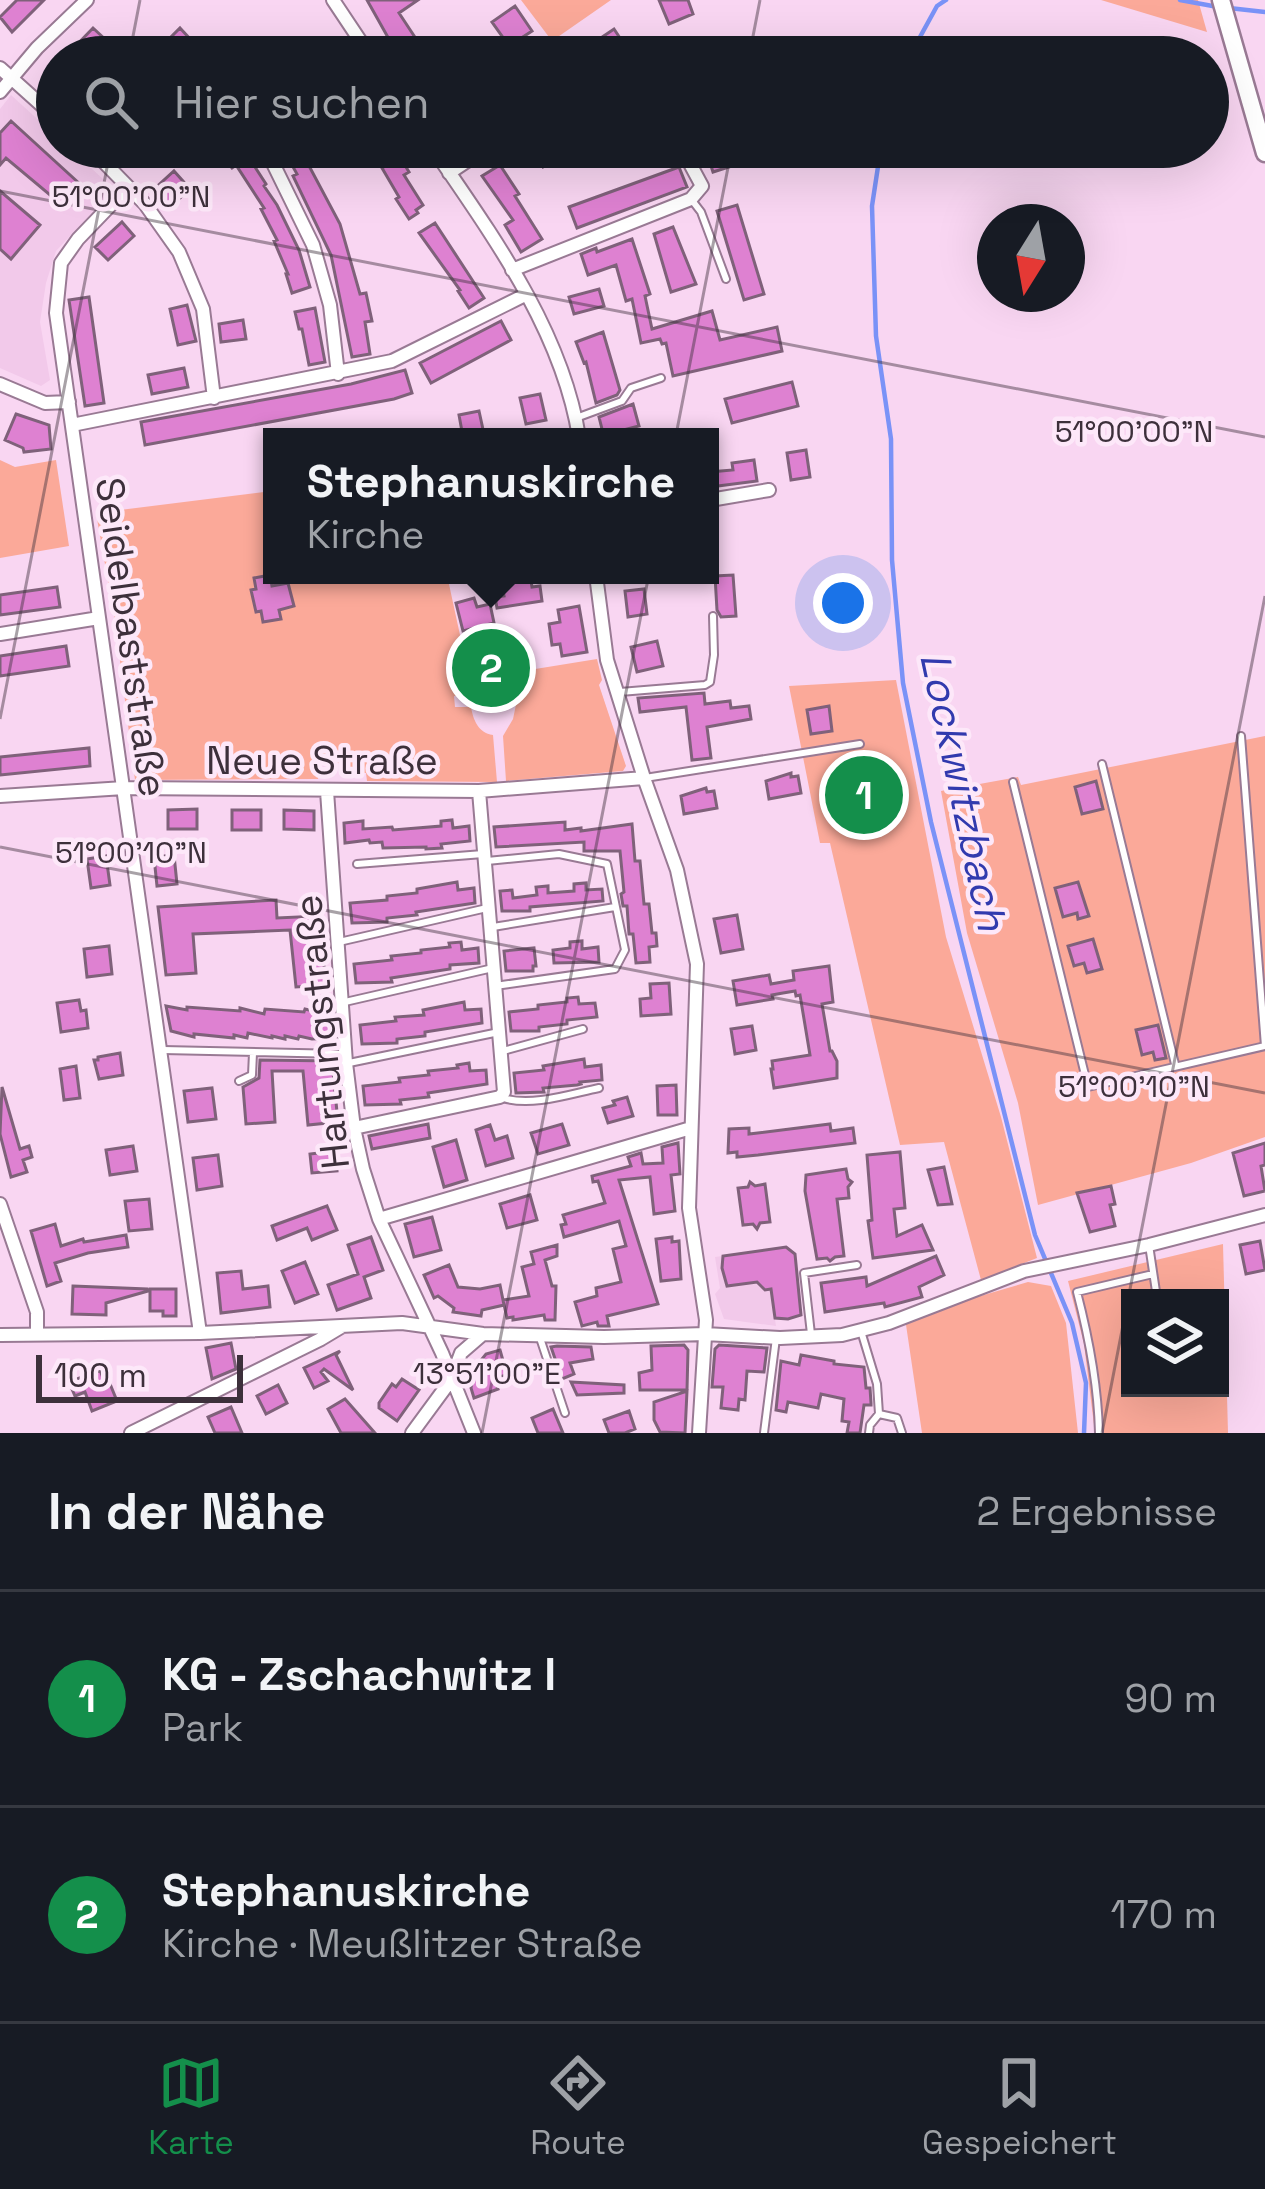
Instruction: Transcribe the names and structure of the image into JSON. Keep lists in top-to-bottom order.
{
  "streets": {
    "street": ["Seidelbaststraße", "Neue Straße", "Hartungstraße"]
  },
  "crossings": [
    ["Seidelbaststraße", "Neue Straße"],
    ["Neue Straße", "Hartungstraße"]
  ],
  "water": ["Lockwitzbach"],
  "scale_bar": "100 m",
  "north": "bottom",
  "page": {
    "search": "Hier suchen",
    "popup": ["Stephanuskirche", "Kirche"],
    "pins": ["2", "1"],
    "scale": "100 m",
    "heading": ["In der Nähe", "2 Ergebnisse"],
    "list": [
      {
        "mark": "1",
        "name": "KG - Zschachwitz I",
        "note": "Park",
        "value": "90 m"
      },
      {
        "mark": "2",
        "name": "Stephanuskirche",
        "note": "Kirche · Meußlitzer Straße",
        "value": "170 m"
      }
    ],
    "nav": ["Karte", "Route", "Gespeichert"]
  },
  "coordinates": ["51°00'00\"N", "51°00'10\"N", "13°51'00\"E"]
}
